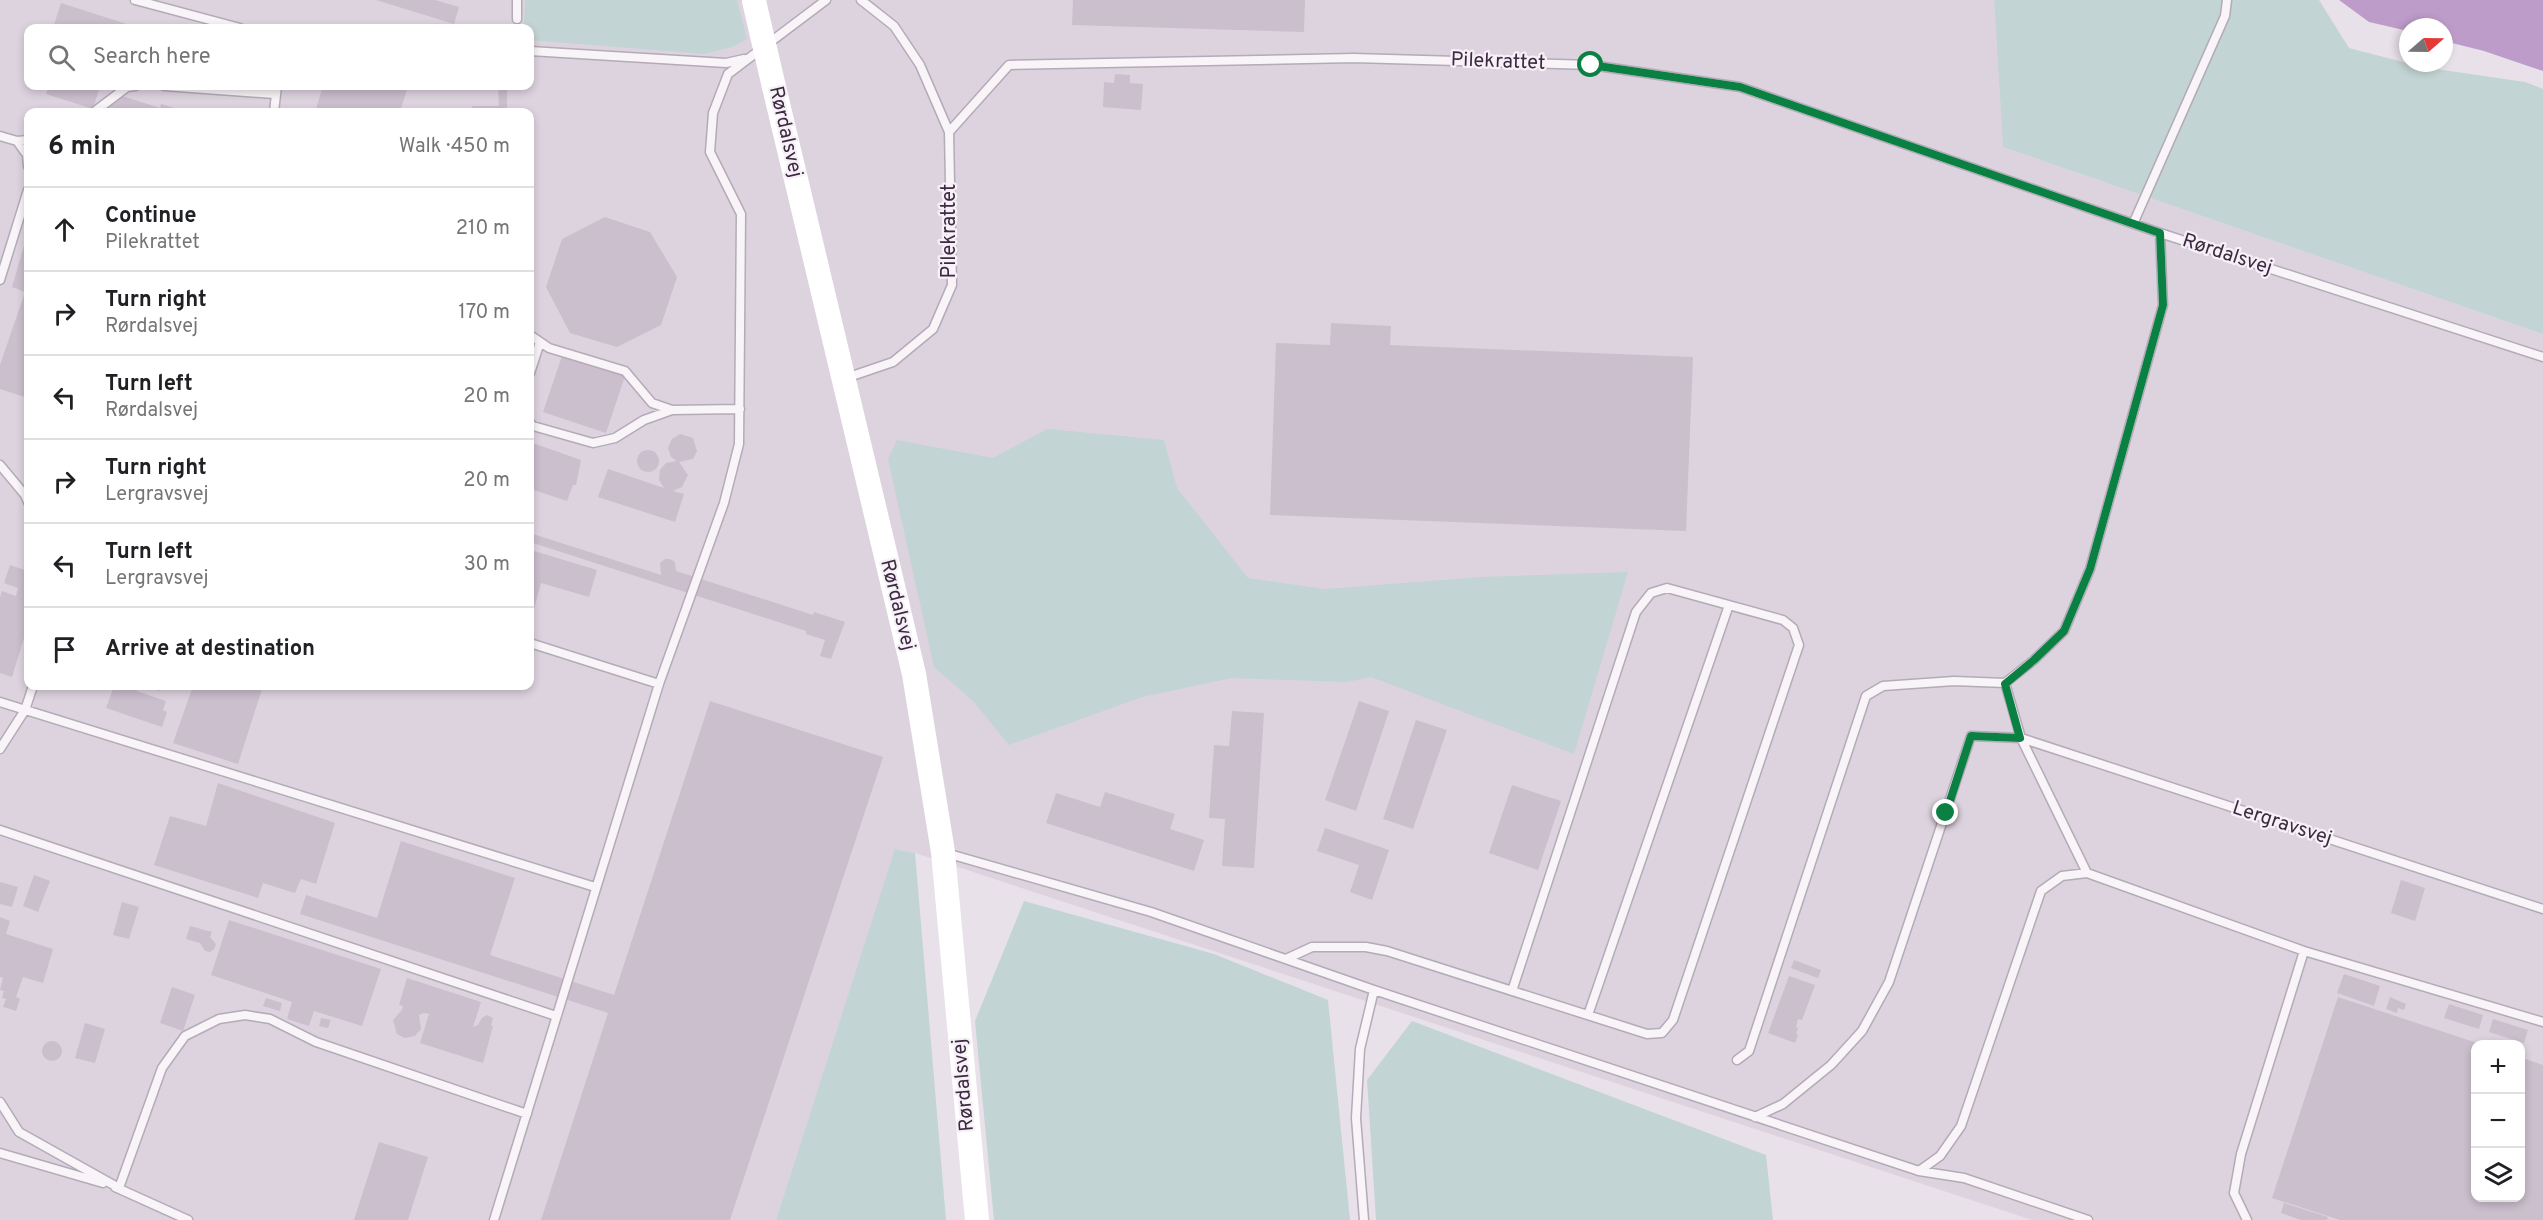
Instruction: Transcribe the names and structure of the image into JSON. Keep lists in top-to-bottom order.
{
  "streets": {
    "street": ["Rørdalsvej"],
    "lane": ["Pilekrattet", "Lergravsvej"]
  },
  "crossings": [
    ["Pilekrattet", "Rørdalsvej"]
  ],
  "north": "right",
  "page": {
    "search": "Search here",
    "heading": ["6 min", "Walk · 450 m"],
    "list": [
      ["Continue", "Pilekrattet", "210 m"],
      ["Turn right", "Rørdalsvej", "170 m"],
      ["Turn left", "Rørdalsvej", "20 m"],
      ["Turn right", "Lergravsvej", "20 m"],
      ["Turn left", "Lergravsvej", "30 m"],
      "Arrive at destination"
    ],
    "map_buttons": ["+", "−"]
  }
}
